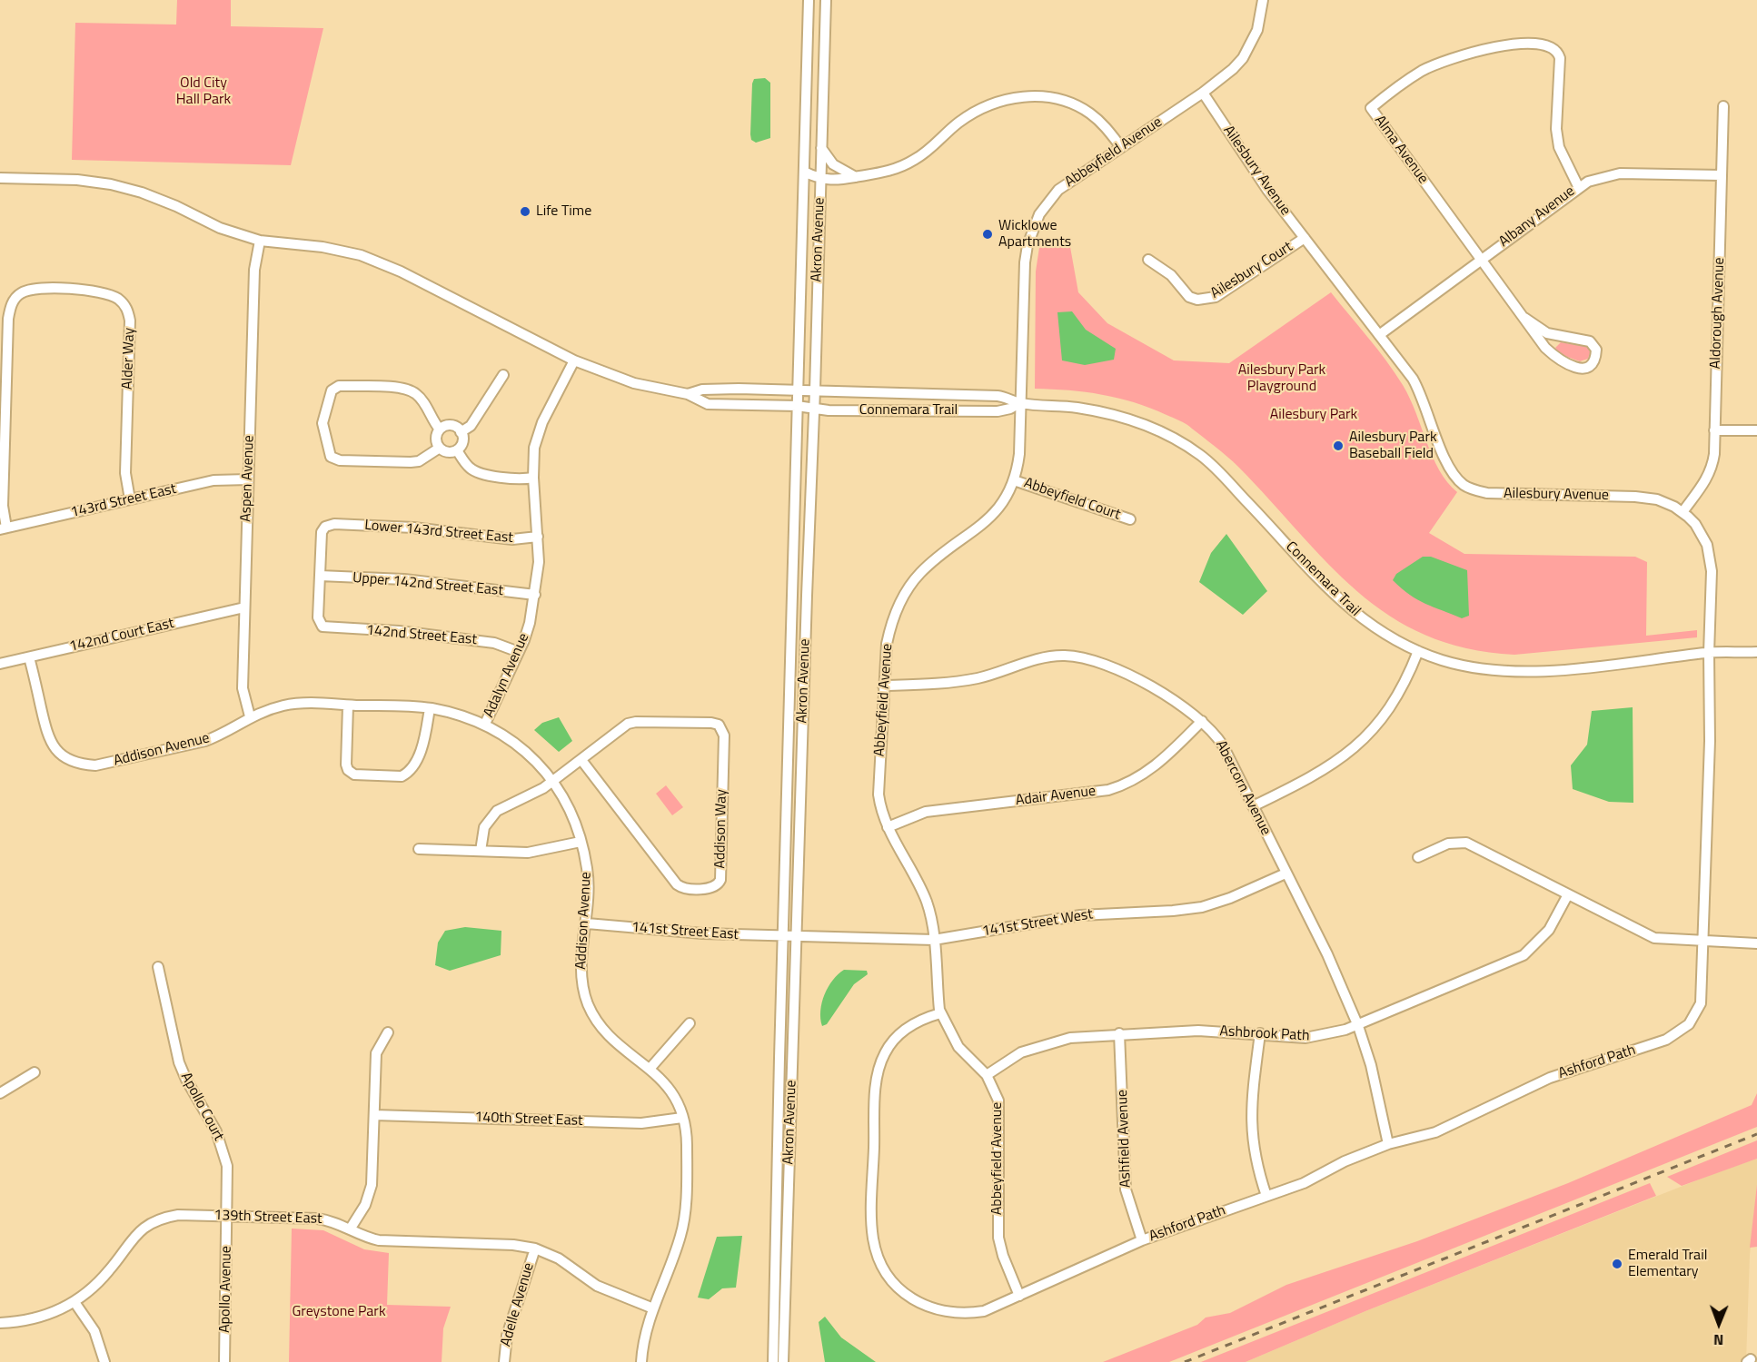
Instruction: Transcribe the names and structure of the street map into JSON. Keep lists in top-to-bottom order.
{
  "streets": {
    "street": [
      "Alma Avenue",
      "Abbeyfield Avenue",
      "Ailesbury Avenue",
      "Albany Avenue",
      "Akron Avenue",
      "Ailesbury Court",
      "Aldorough Avenue",
      "Alder Way",
      "Connemara Trail",
      "Aspen Avenue",
      "Abbeyfield Court",
      "143rd Street East",
      "Lower 143rd Street East",
      "Upper 142nd Street East",
      "142nd Court East",
      "142nd Street East",
      "Adalyn Avenue",
      "Addison Avenue",
      "Abercorn Avenue",
      "Adair Avenue",
      "Addison Way",
      "141st Street West",
      "141st Street East",
      "Ashbrook Path",
      "Ashford Path",
      "Apollo Court",
      "140th Street East",
      "Ashfield Avenue",
      "139th Street East",
      "Apollo Avenue",
      "Adelle Avenue"
    ]
  },
  "crossings": [
    ["Alma Avenue", "Albany Avenue"],
    ["Abbeyfield Avenue", "Ailesbury Avenue"],
    ["Abbeyfield Avenue", "Connemara Trail"],
    ["Abbeyfield Avenue", "Abbeyfield Court"],
    ["Abbeyfield Avenue", "Abercorn Avenue"],
    ["Abbeyfield Avenue", "Adair Avenue"],
    ["Abbeyfield Avenue", "141st Street West"],
    ["Abbeyfield Avenue", "Ashbrook Path"],
    ["Abbeyfield Avenue", "Ashford Path"],
    ["Ailesbury Avenue", "Albany Avenue"],
    ["Ailesbury Avenue", "Ailesbury Court"],
    ["Ailesbury Avenue", "Aldorough Avenue"],
    ["Ailesbury Avenue", "Connemara Trail"],
    ["Ailesbury Avenue", "Ashford Path"],
    ["Albany Avenue", "Aldorough Avenue"],
    ["Akron Avenue", "Connemara Trail"],
    ["Akron Avenue", "141st Street West"],
    ["Akron Avenue", "141st Street East"],
    ["Alder Way", "143rd Street East"],
    ["Aspen Avenue", "143rd Street East"],
    ["Aspen Avenue", "142nd Court East"],
    ["Aspen Avenue", "Addison Avenue"],
    ["Lower 143rd Street East", "Upper 142nd Street East"],
    ["Lower 143rd Street East", "142nd Street East"],
    ["Lower 143rd Street East", "Adalyn Avenue"],
    ["Upper 142nd Street East", "142nd Street East"],
    ["Upper 142nd Street East", "Adalyn Avenue"],
    ["142nd Court East", "Addison Avenue"],
    ["142nd Street East", "Adalyn Avenue"],
    ["Adalyn Avenue", "Addison Avenue"],
    ["Addison Avenue", "Addison Way"],
    ["Addison Avenue", "141st Street East"],
    ["Addison Avenue", "140th Street East"],
    ["Addison Avenue", "139th Street East"],
    ["Abercorn Avenue", "Adair Avenue"],
    ["Abercorn Avenue", "141st Street West"],
    ["Abercorn Avenue", "Ashbrook Path"],
    ["Abercorn Avenue", "Ashford Path"],
    ["141st Street West", "141st Street East"],
    ["Ashbrook Path", "Ashfield Avenue"],
    ["Ashford Path", "Ashfield Avenue"],
    ["Apollo Court", "139th Street East"],
    ["Apollo Court", "Apollo Avenue"],
    ["139th Street East", "Apollo Avenue"],
    ["139th Street East", "Adelle Avenue"]
  ],
  "parks": [
    "Old City Hall Park",
    "Ailesbury Park Playground",
    "Ailesbury Park",
    "Greystone Park"
  ],
  "places": [
    "Life Time",
    "Wicklowe Apartments",
    "Ailesbury Park Baseball Field",
    "Emerald Trail Elementary"
  ],
  "north": "bottom"
}
